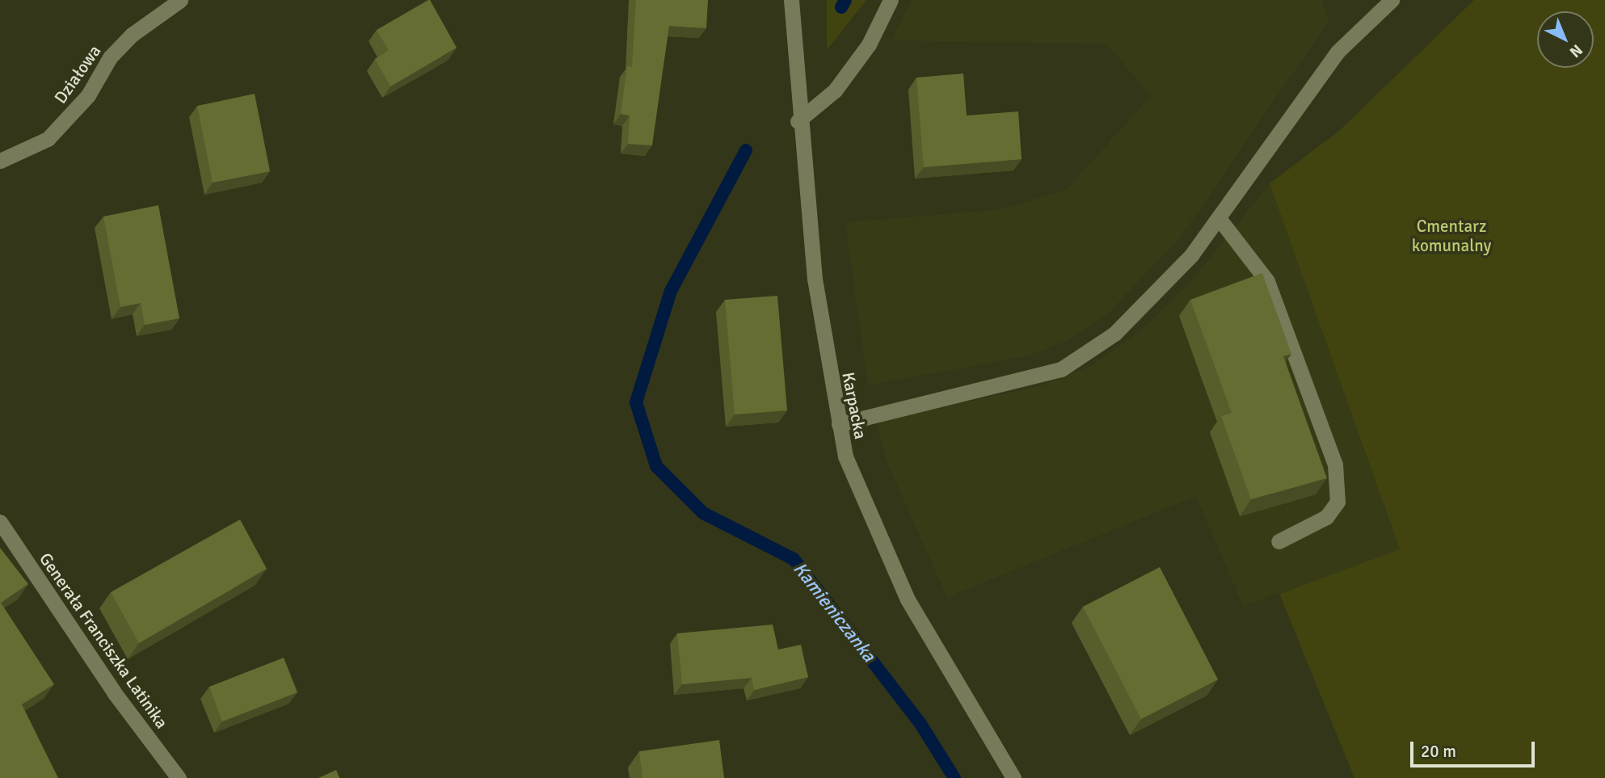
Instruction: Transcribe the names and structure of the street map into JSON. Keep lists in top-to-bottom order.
{
  "streets": {
    "street": ["Działowa", "Karpacka", "Generała Franciszka Latinika"]
  },
  "water": ["Kamieniczanka"],
  "parks": ["Cmentarz komunalny"],
  "scale_bar": "20 m",
  "north": "bottom right"
}
